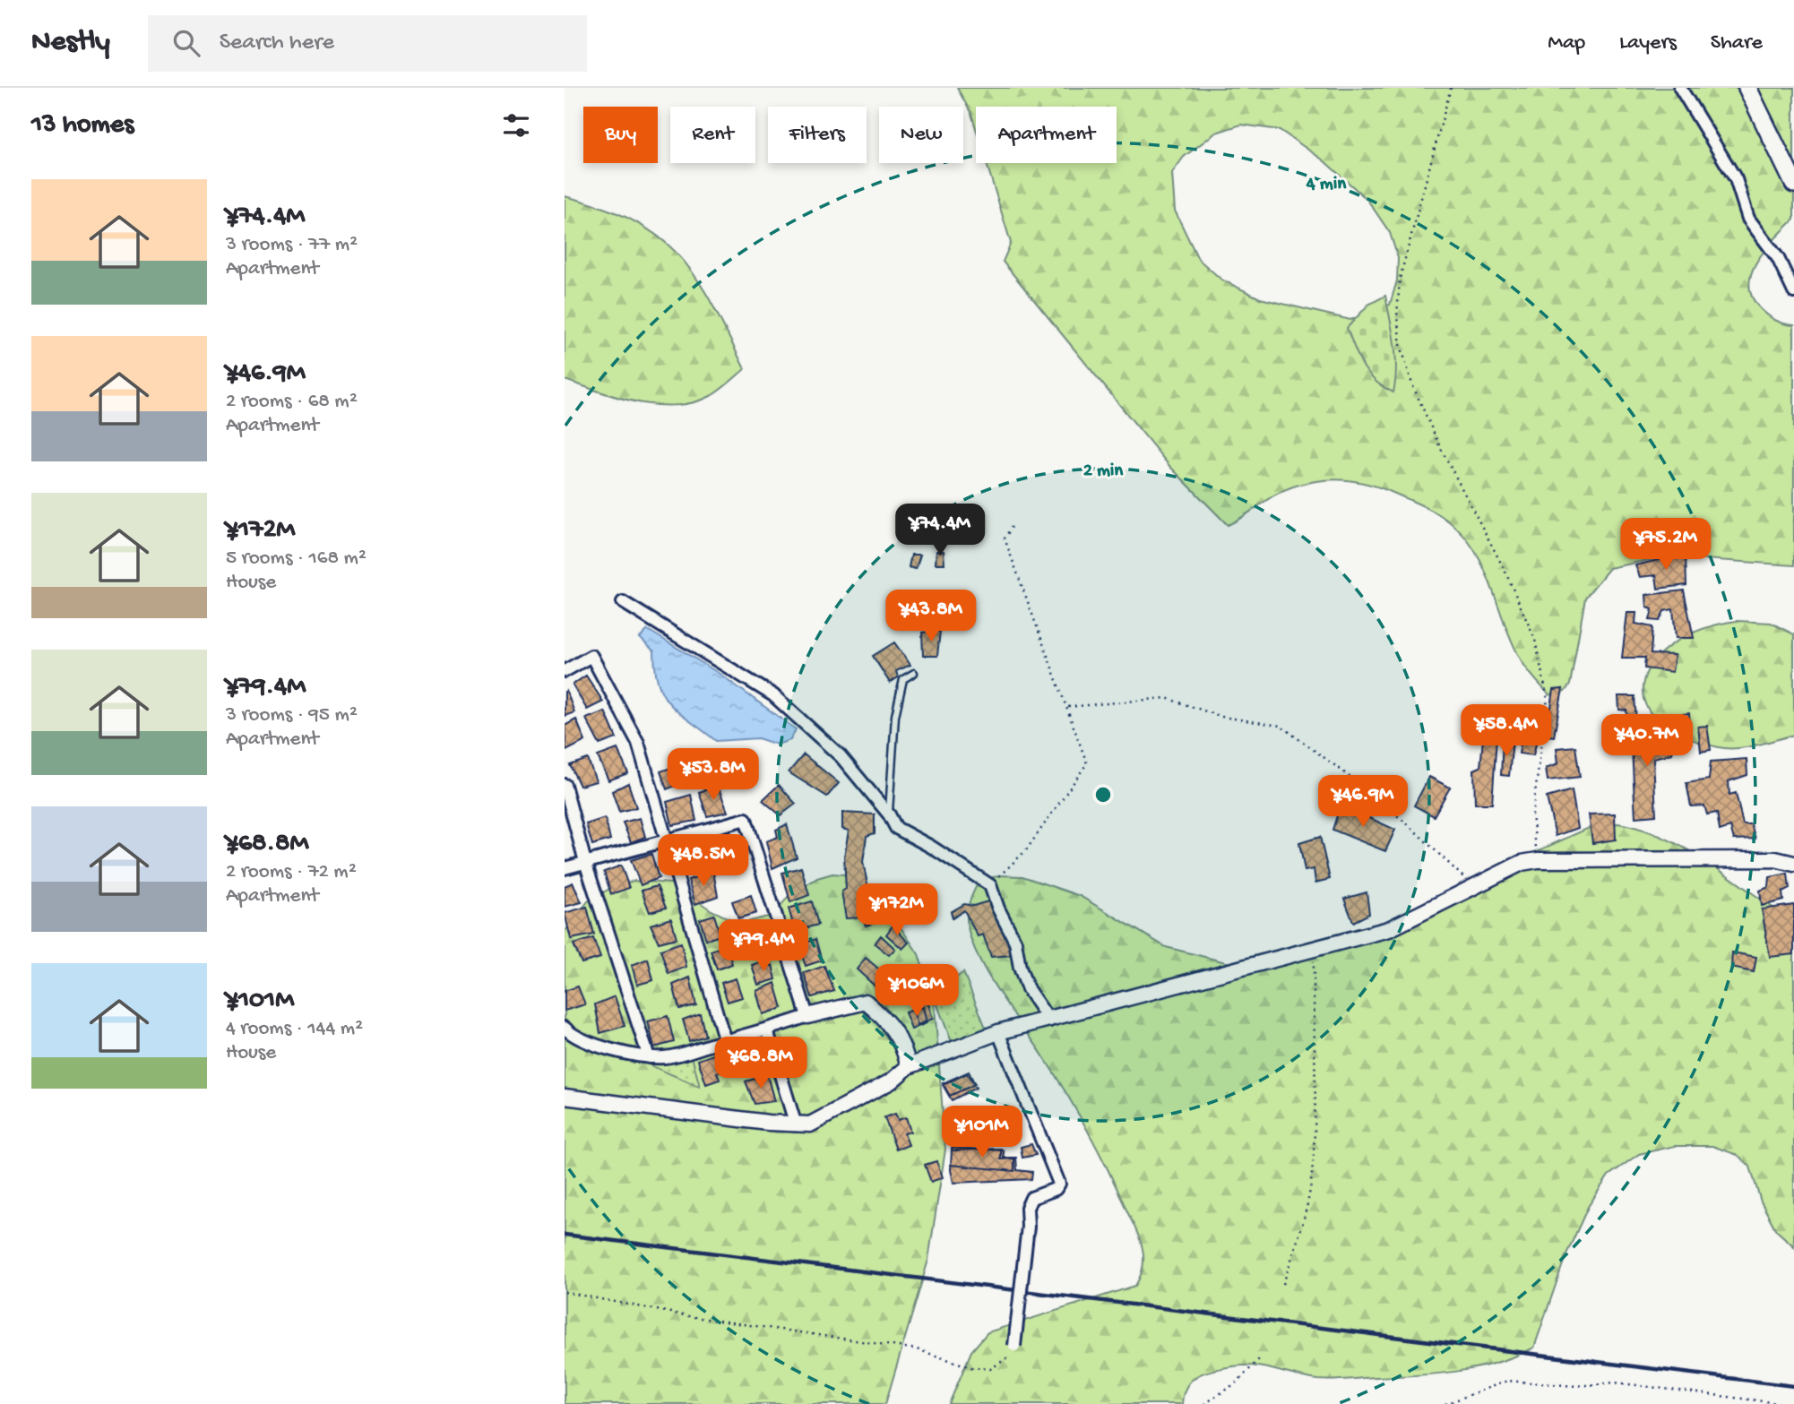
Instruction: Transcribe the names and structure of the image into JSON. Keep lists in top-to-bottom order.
{
  "page": {
    "header": "Nestly",
    "search": "Search here",
    "nav": ["Map", "Layers", "Share"],
    "heading": "13 homes",
    "chip": [
      "Buy",
      "Rent",
      "Filters",
      "New",
      "Apartment"
    ],
    "list": [
      {
        "name": "¥74.4M",
        "note": "3 rooms · 77 m² · Apartment"
      },
      {
        "name": "¥46.9M",
        "note": "2 rooms · 68 m² · Apartment"
      },
      {
        "name": "¥172M",
        "note": "5 rooms · 168 m² · House"
      },
      {
        "name": "¥79.4M",
        "note": "3 rooms · 95 m² · Apartment"
      },
      {
        "name": "¥68.8M",
        "note": "2 rooms · 72 m² · Apartment"
      },
      {
        "name": "¥101M",
        "note": "4 rooms · 144 m² · House"
      }
    ],
    "price": [
      "¥74.4M",
      "¥75.2M",
      "¥43.8M",
      "¥58.4M",
      "¥40.7M",
      "¥53.8M",
      "¥46.9M",
      "¥48.5M",
      "¥172M",
      "¥79.4M",
      "¥106M",
      "¥68.8M",
      "¥101M"
    ]
  },
  "rings": ["4 min", "2 min"]
}
